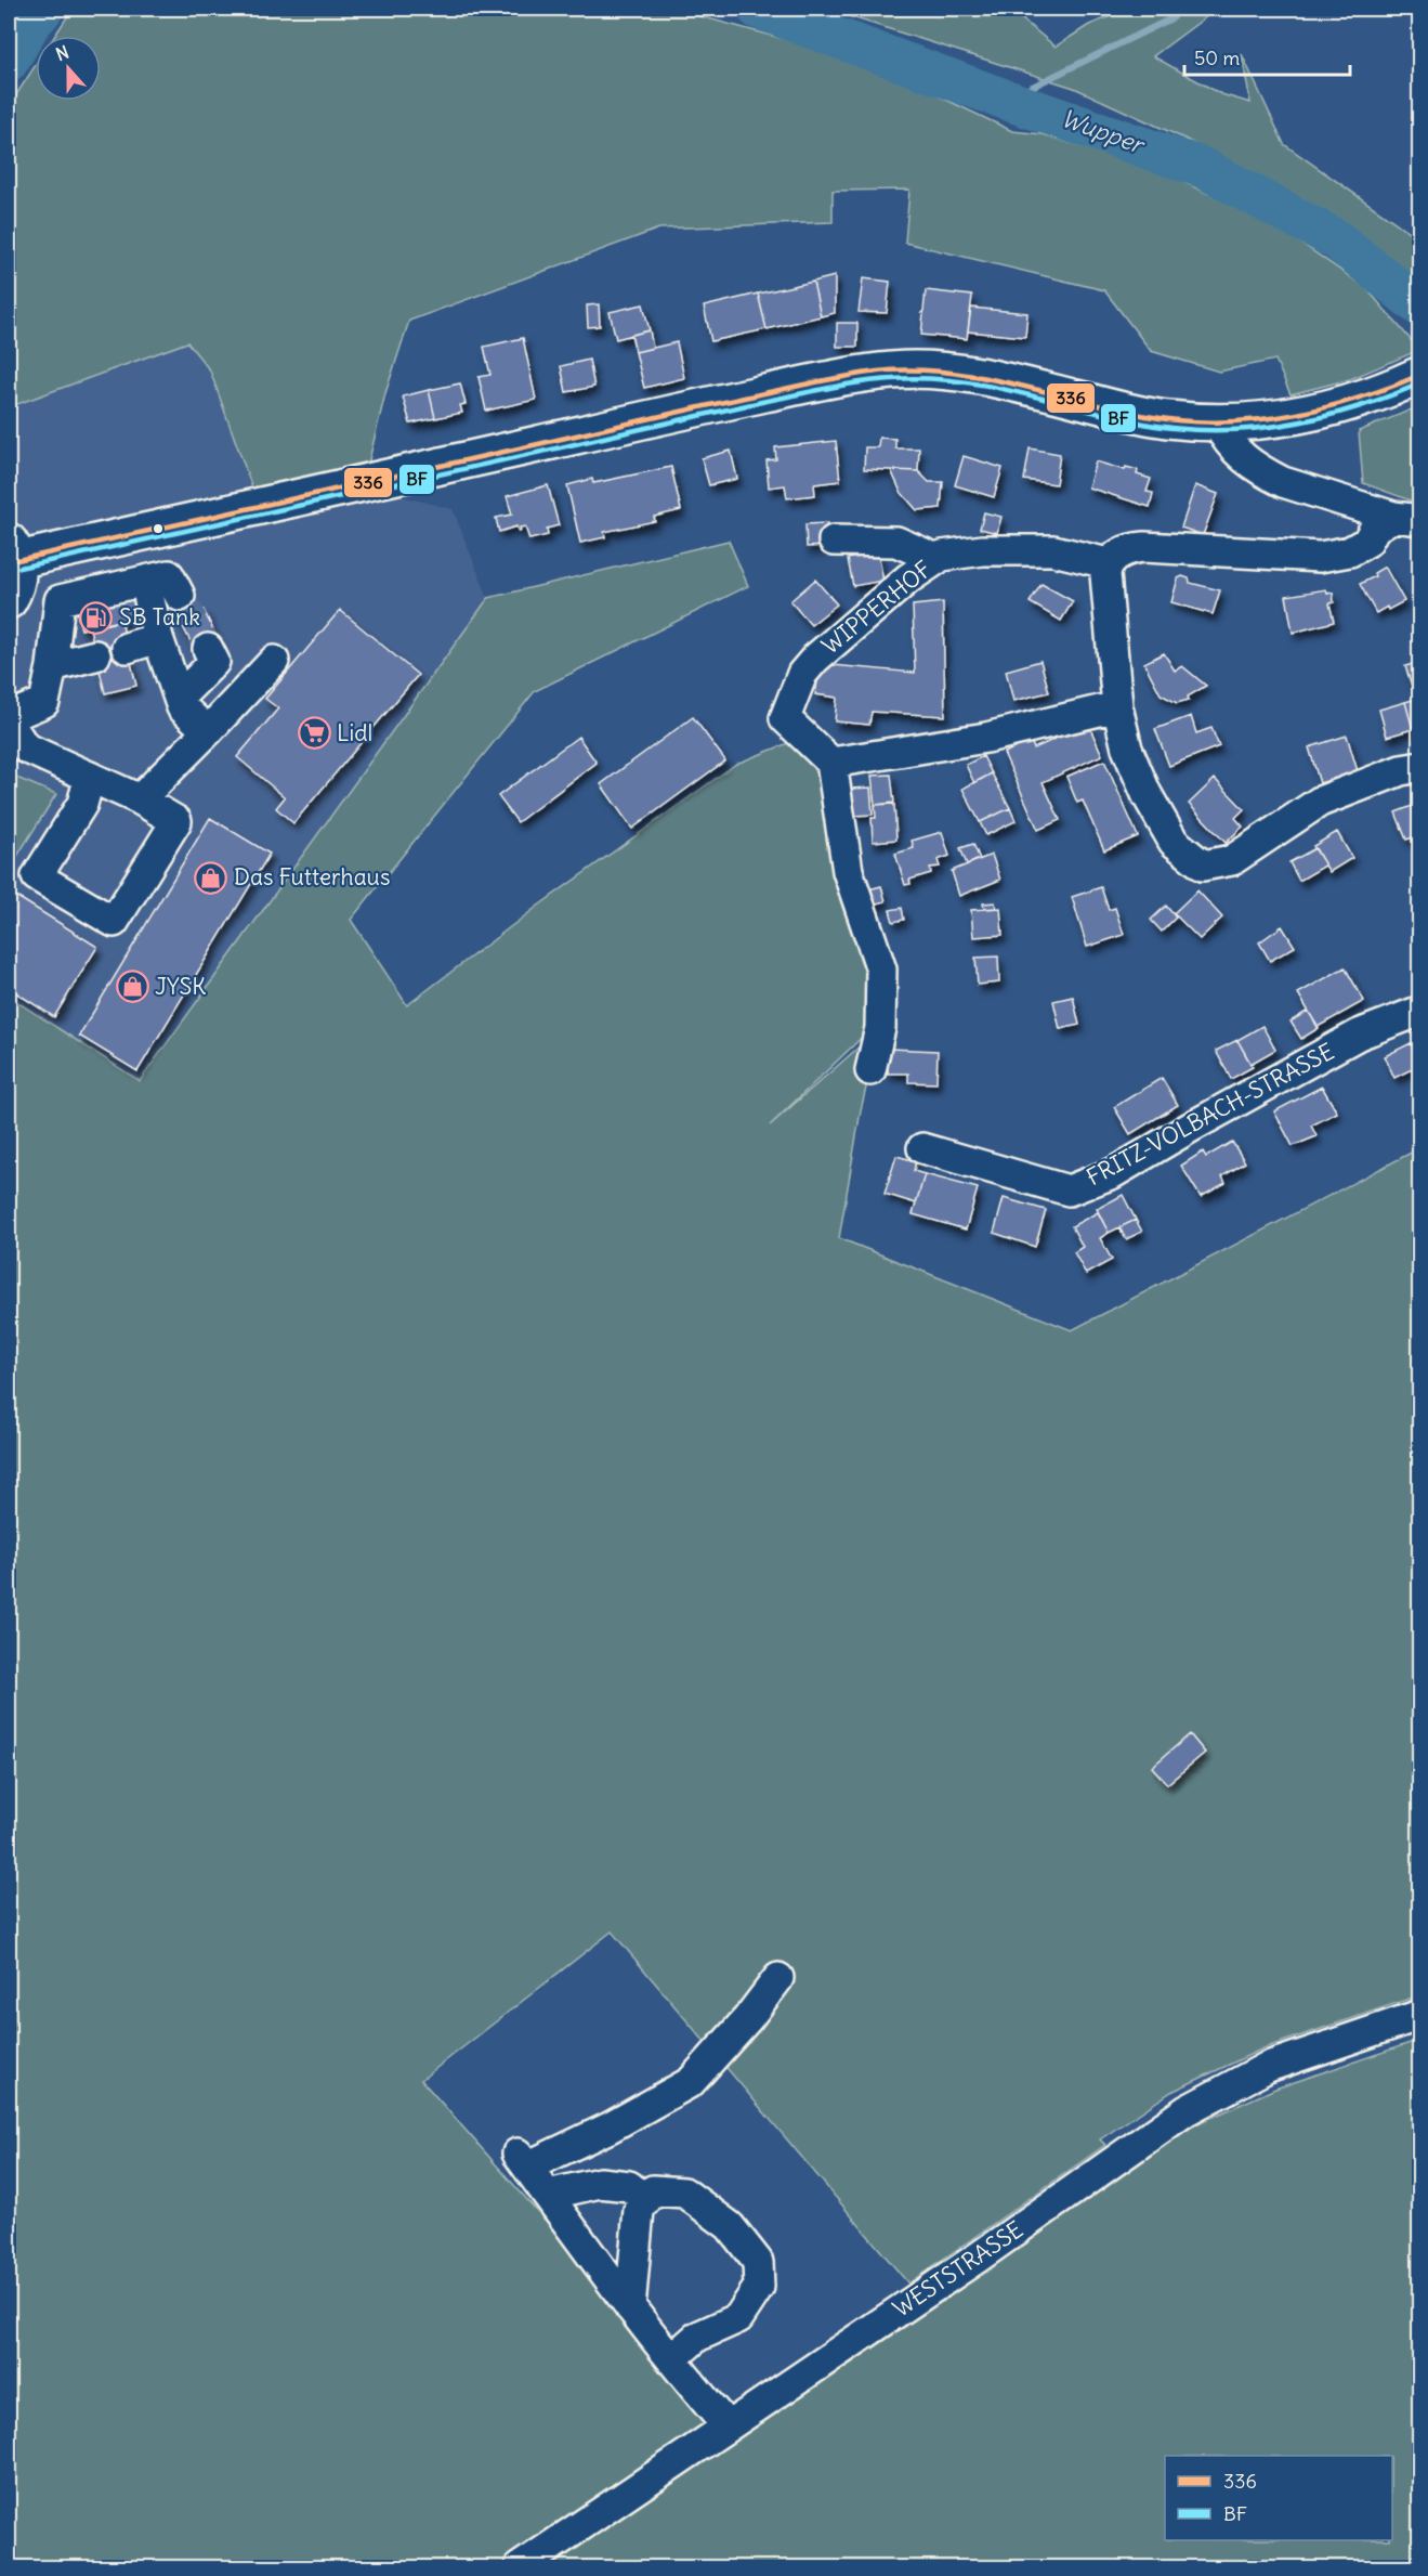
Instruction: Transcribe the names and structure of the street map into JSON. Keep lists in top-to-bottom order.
{
  "streets": {
    "street": ["WIPPERHOF", "FRITZ-VOLBACH-STRASSE", "WESTSTRASSE"]
  },
  "water": ["Wupper"],
  "places": {
    "fuel station": ["SB Tank"],
    "supermarket": ["Lidl"],
    "shop": ["Das Futterhaus", "JYSK"]
  },
  "lines": ["transit line 336", "transit line BF"],
  "legend": ["336", "BF"],
  "scale_bar": "50 m",
  "north": "top"
}
